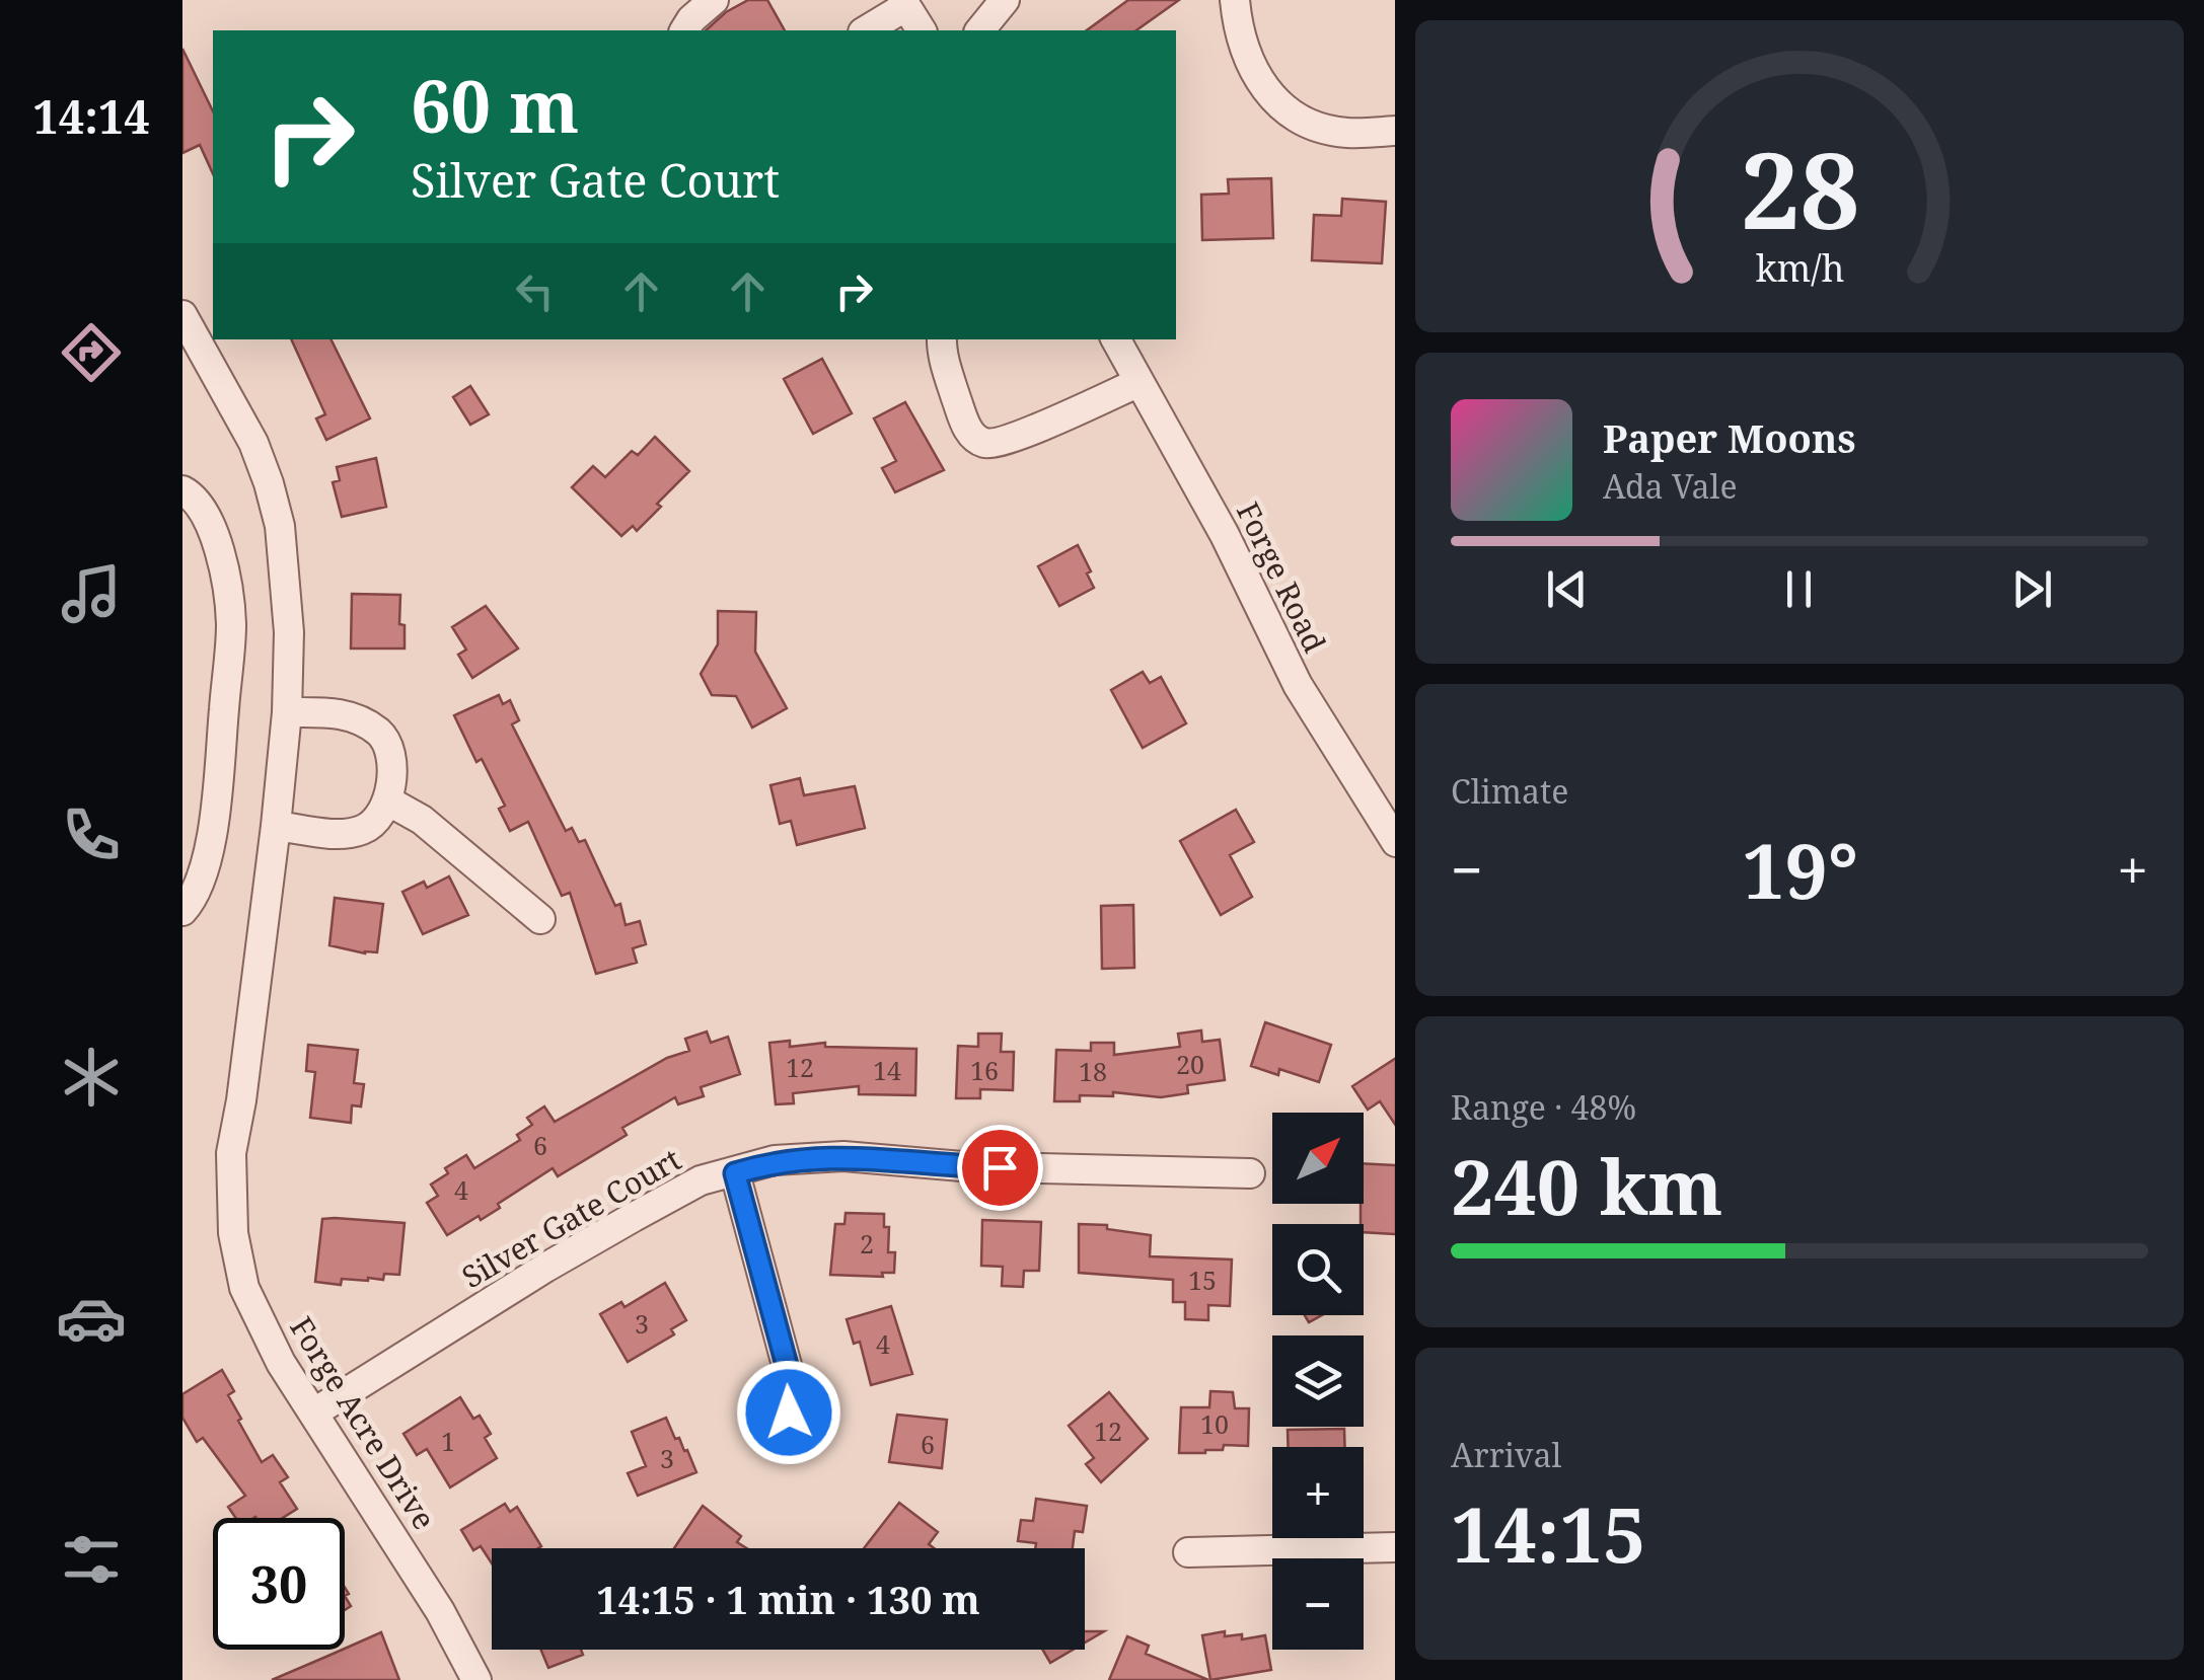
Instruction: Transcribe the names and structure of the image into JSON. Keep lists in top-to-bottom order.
{
  "streets": {
    "street": ["Forge Road", "Silver Gate Court", "Forge Acre Drive"]
  },
  "crossings": [
    ["Silver Gate Court", "Forge Acre Drive"]
  ],
  "house_numbers": [
    "20",
    "12",
    "14",
    "16",
    "18",
    "6",
    "4",
    "2",
    "15",
    "3",
    "4",
    "10",
    "12",
    "1",
    "6",
    "3"
  ],
  "north": "top right",
  "page": {
    "tabs": "14:14",
    "turn": ["60 m", "Silver Gate Court"],
    "song": ["Paper Moons", "Ada Vale"],
    "tile": [
      "Climate",
      ["Range · 48%", "240 km"],
      ["Arrival", "14:15"]
    ],
    "heat": ["−", "19°", "+"],
    "map_buttons": ["+", "−"],
    "limit": "30",
    "trip": "14:15 · 1 min · 130 m",
    "gauge": ["28", "km/h"]
  }
}
